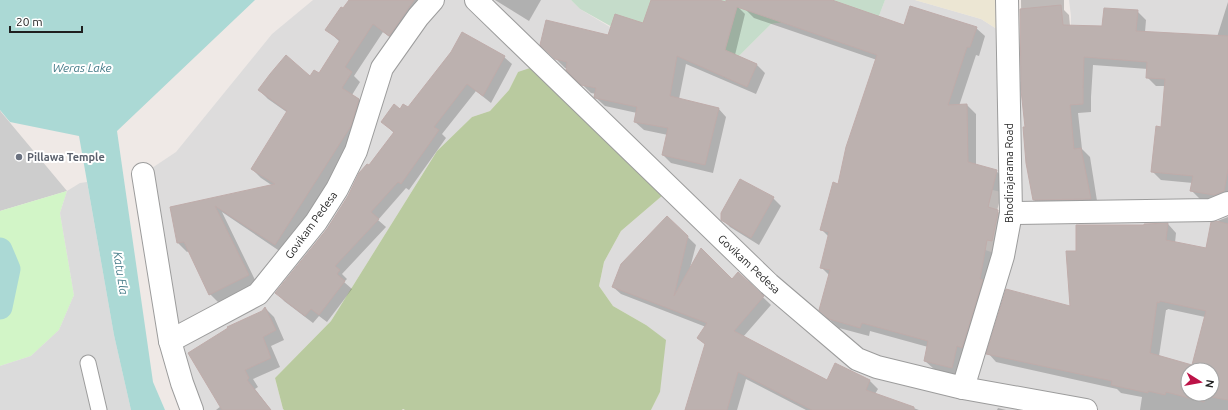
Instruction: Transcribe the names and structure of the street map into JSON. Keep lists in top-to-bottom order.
{
  "streets": {
    "street": ["Bhodirajarama Road", "Govikam Pedesa"]
  },
  "crossings": [
    ["Bhodirajarama Road", "Govikam Pedesa"]
  ],
  "water": ["Weras Lake", "Katu Ela"],
  "places": ["Pillawa Temple"],
  "scale_bar": "20 m",
  "north": "right"
}
